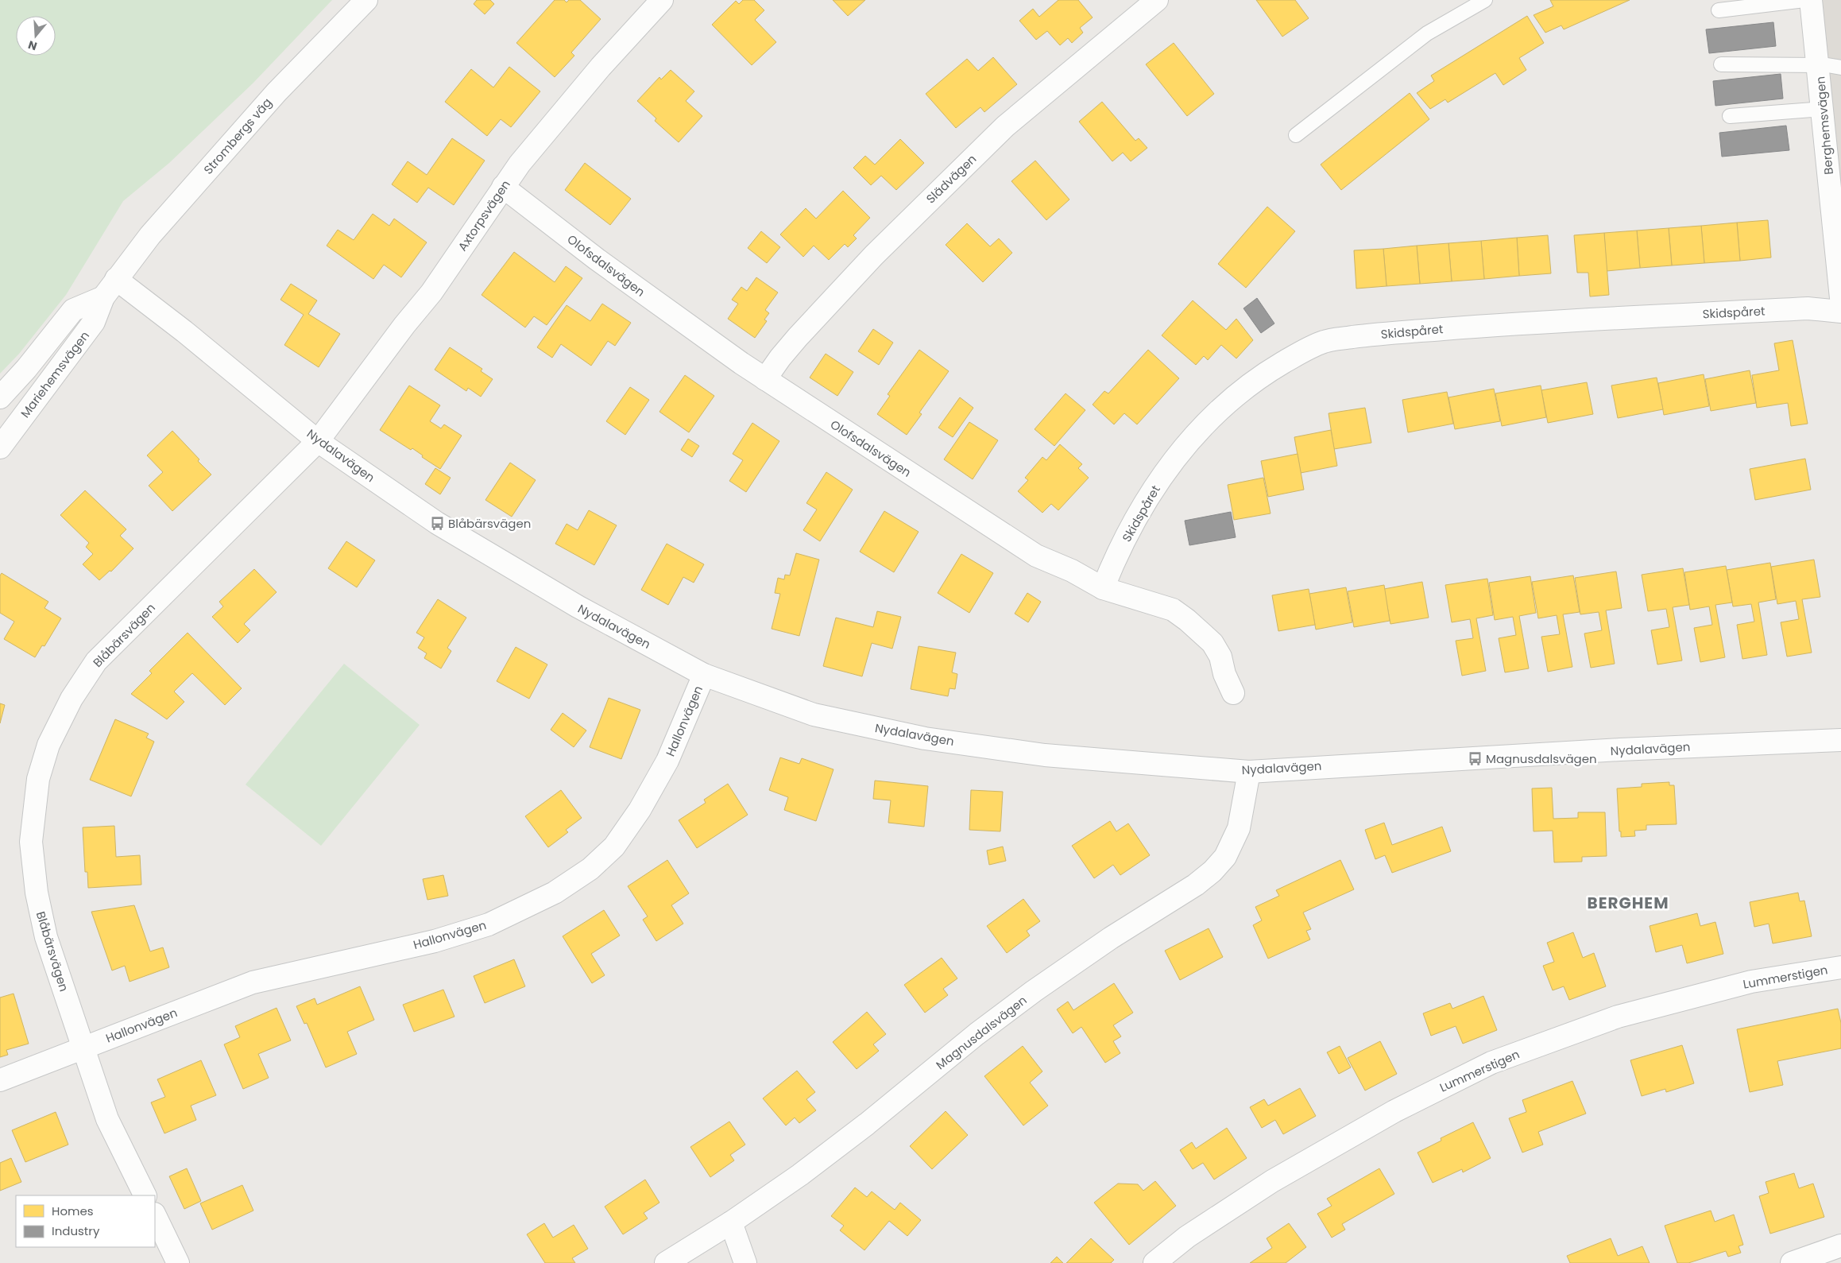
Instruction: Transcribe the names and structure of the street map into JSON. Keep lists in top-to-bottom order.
{
  "streets": {
    "street": [
      "Berghemsvägen",
      "Strombergs väg",
      "Slädvägen",
      "Axtorpsvägen",
      "Olofsdalsvägen",
      "Skidspåret",
      "Mariehemsvägen",
      "Nydalavägen",
      "Blåbärsvägen",
      "Hallonvägen",
      "Lummerstigen",
      "Magnusdalsvägen"
    ]
  },
  "crossings": [
    ["Strombergs väg", "Mariehemsvägen"],
    ["Strombergs väg", "Nydalavägen"],
    ["Slädvägen", "Olofsdalsvägen"],
    ["Axtorpsvägen", "Olofsdalsvägen"],
    ["Axtorpsvägen", "Nydalavägen"],
    ["Axtorpsvägen", "Blåbärsvägen"],
    ["Olofsdalsvägen", "Skidspåret"],
    ["Mariehemsvägen", "Nydalavägen"],
    ["Nydalavägen", "Blåbärsvägen"],
    ["Nydalavägen", "Hallonvägen"],
    ["Nydalavägen", "Magnusdalsvägen"],
    ["Blåbärsvägen", "Hallonvägen"]
  ],
  "districts": ["BERGHEM"],
  "places": {
    "bus stop": ["Blåbärsvägen", "Magnusdalsvägen"]
  },
  "legend": ["Homes", "Industry"],
  "north": "bottom"
}
